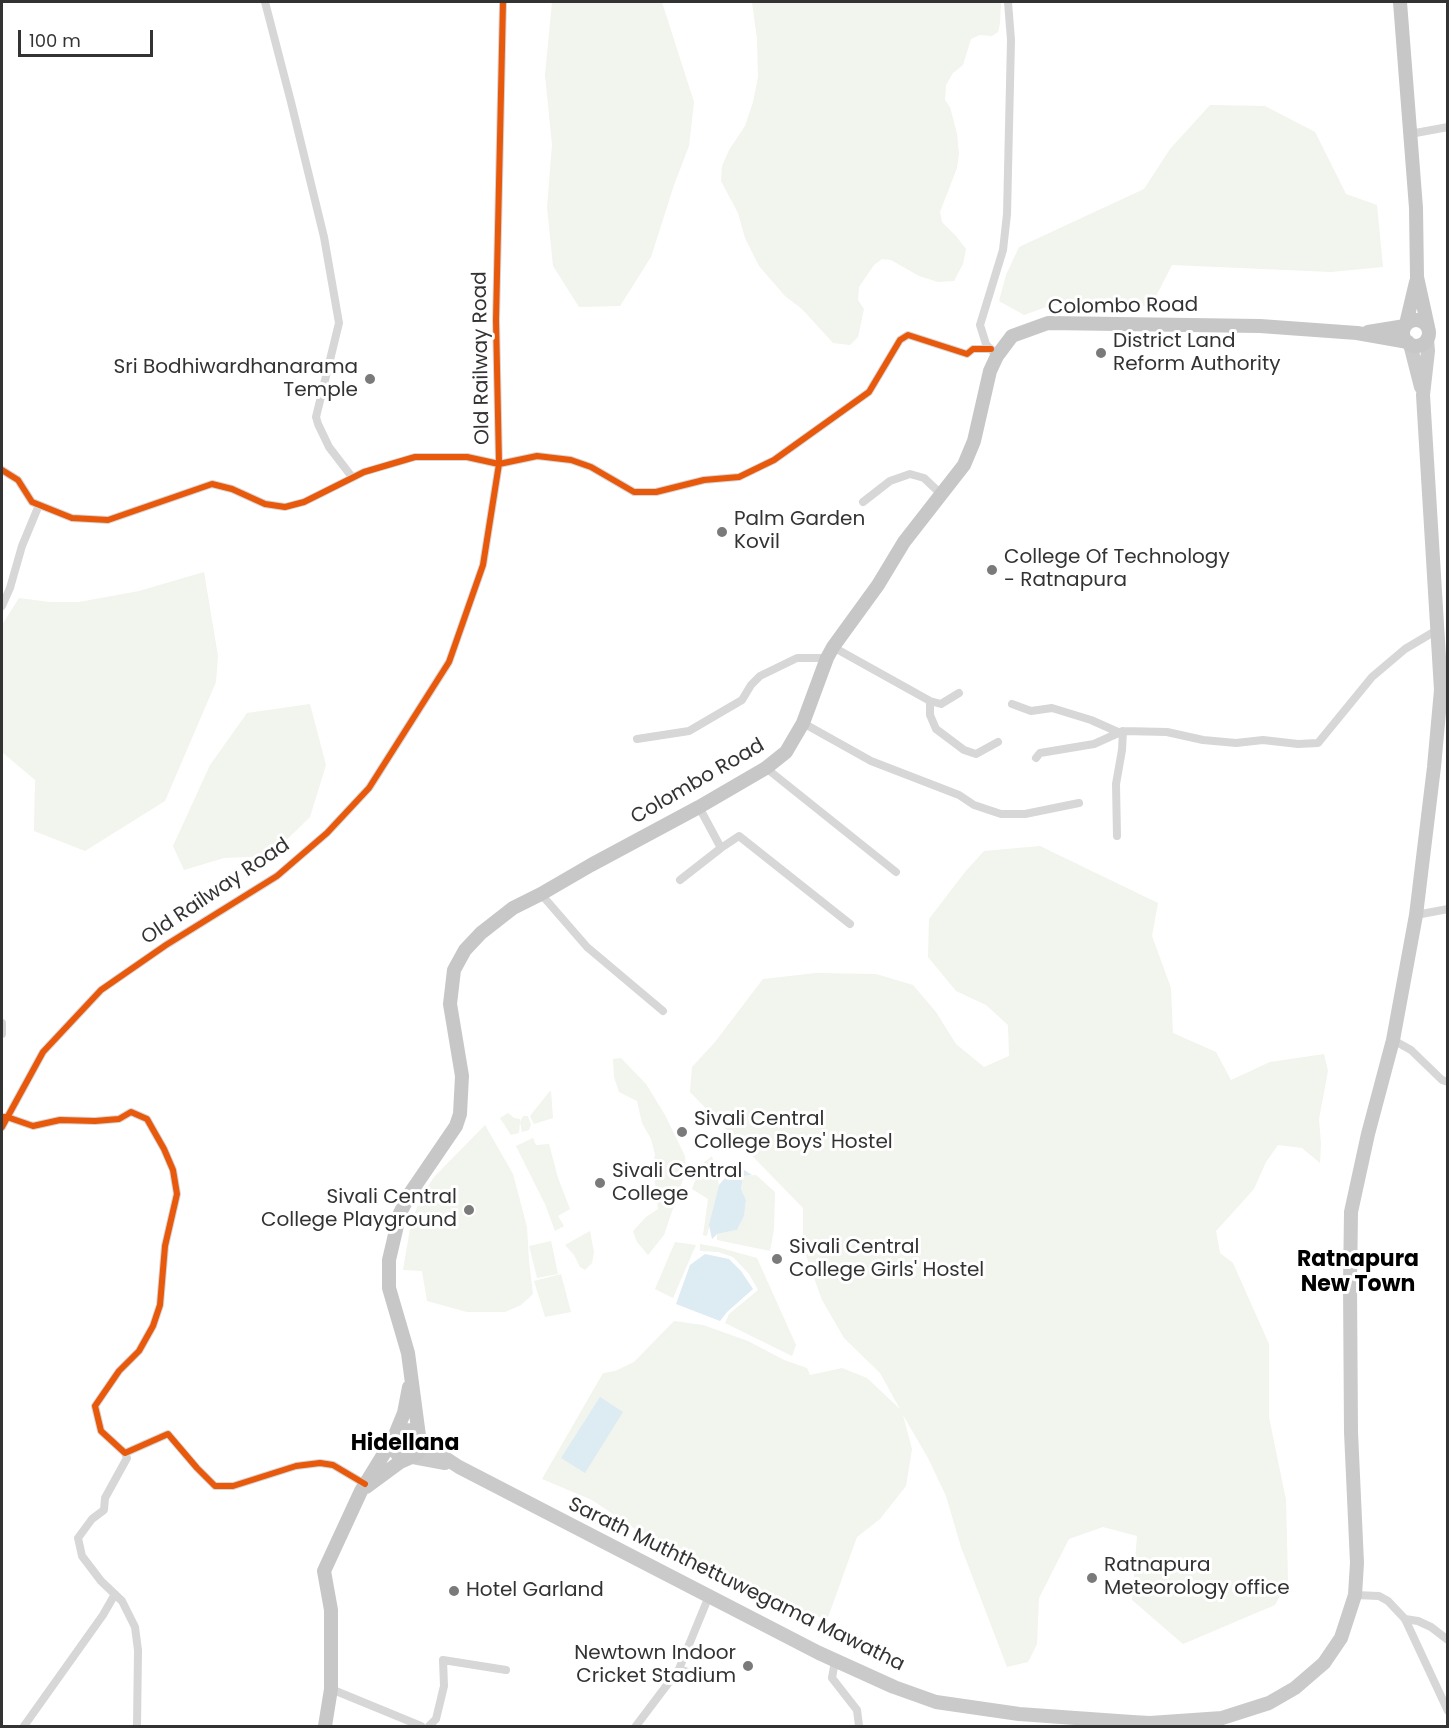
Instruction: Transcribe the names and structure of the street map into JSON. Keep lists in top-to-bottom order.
{
  "streets": {
    "highway": ["Colombo Road"],
    "main road": ["Sarath Muththettuwegama Mawatha"],
    "street": ["Old Railway Road"]
  },
  "districts": ["Ratnapura New Town", "Hidellana"],
  "places": [
    "District Land Reform Authority",
    "Sri Bodhiwardhanarama Temple",
    "Palm Garden Kovil",
    "College Of Technology - Ratnapura",
    "Sivali Central College Boys' Hostel",
    "Sivali Central College",
    "Sivali Central College Playground",
    "Sivali Central College Girls' Hostel",
    "Ratnapura Meteorology office",
    "Hotel Garland",
    "Newtown Indoor Cricket Stadium"
  ],
  "scale_bar": "100 m"
}
